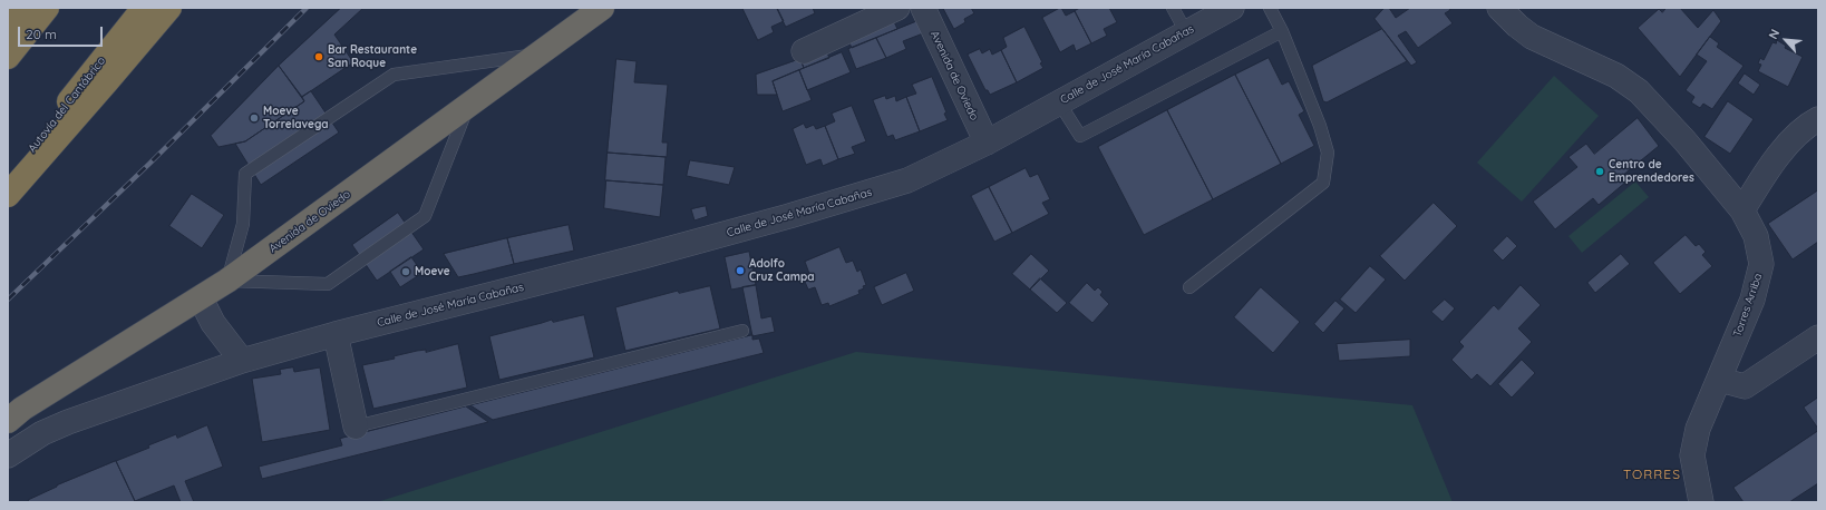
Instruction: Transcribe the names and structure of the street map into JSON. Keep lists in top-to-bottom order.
{
  "streets": {
    "highway": ["Avenida de Oviedo", "Autovía del Cantábrico"],
    "street": ["Calle de José María Cabañas", "Torres Arriba"]
  },
  "crossings": [
    ["Calle de José María Cabañas", "Avenida de Oviedo"]
  ],
  "districts": ["TORRES"],
  "places": [
    "Bar Restaurante San Roque",
    "Moeve Torrelavega",
    "Centro de Emprendedores",
    "Adolfo Cruz Campa",
    "Moeve"
  ],
  "scale_bar": "20 m",
  "north": "top left"
}
